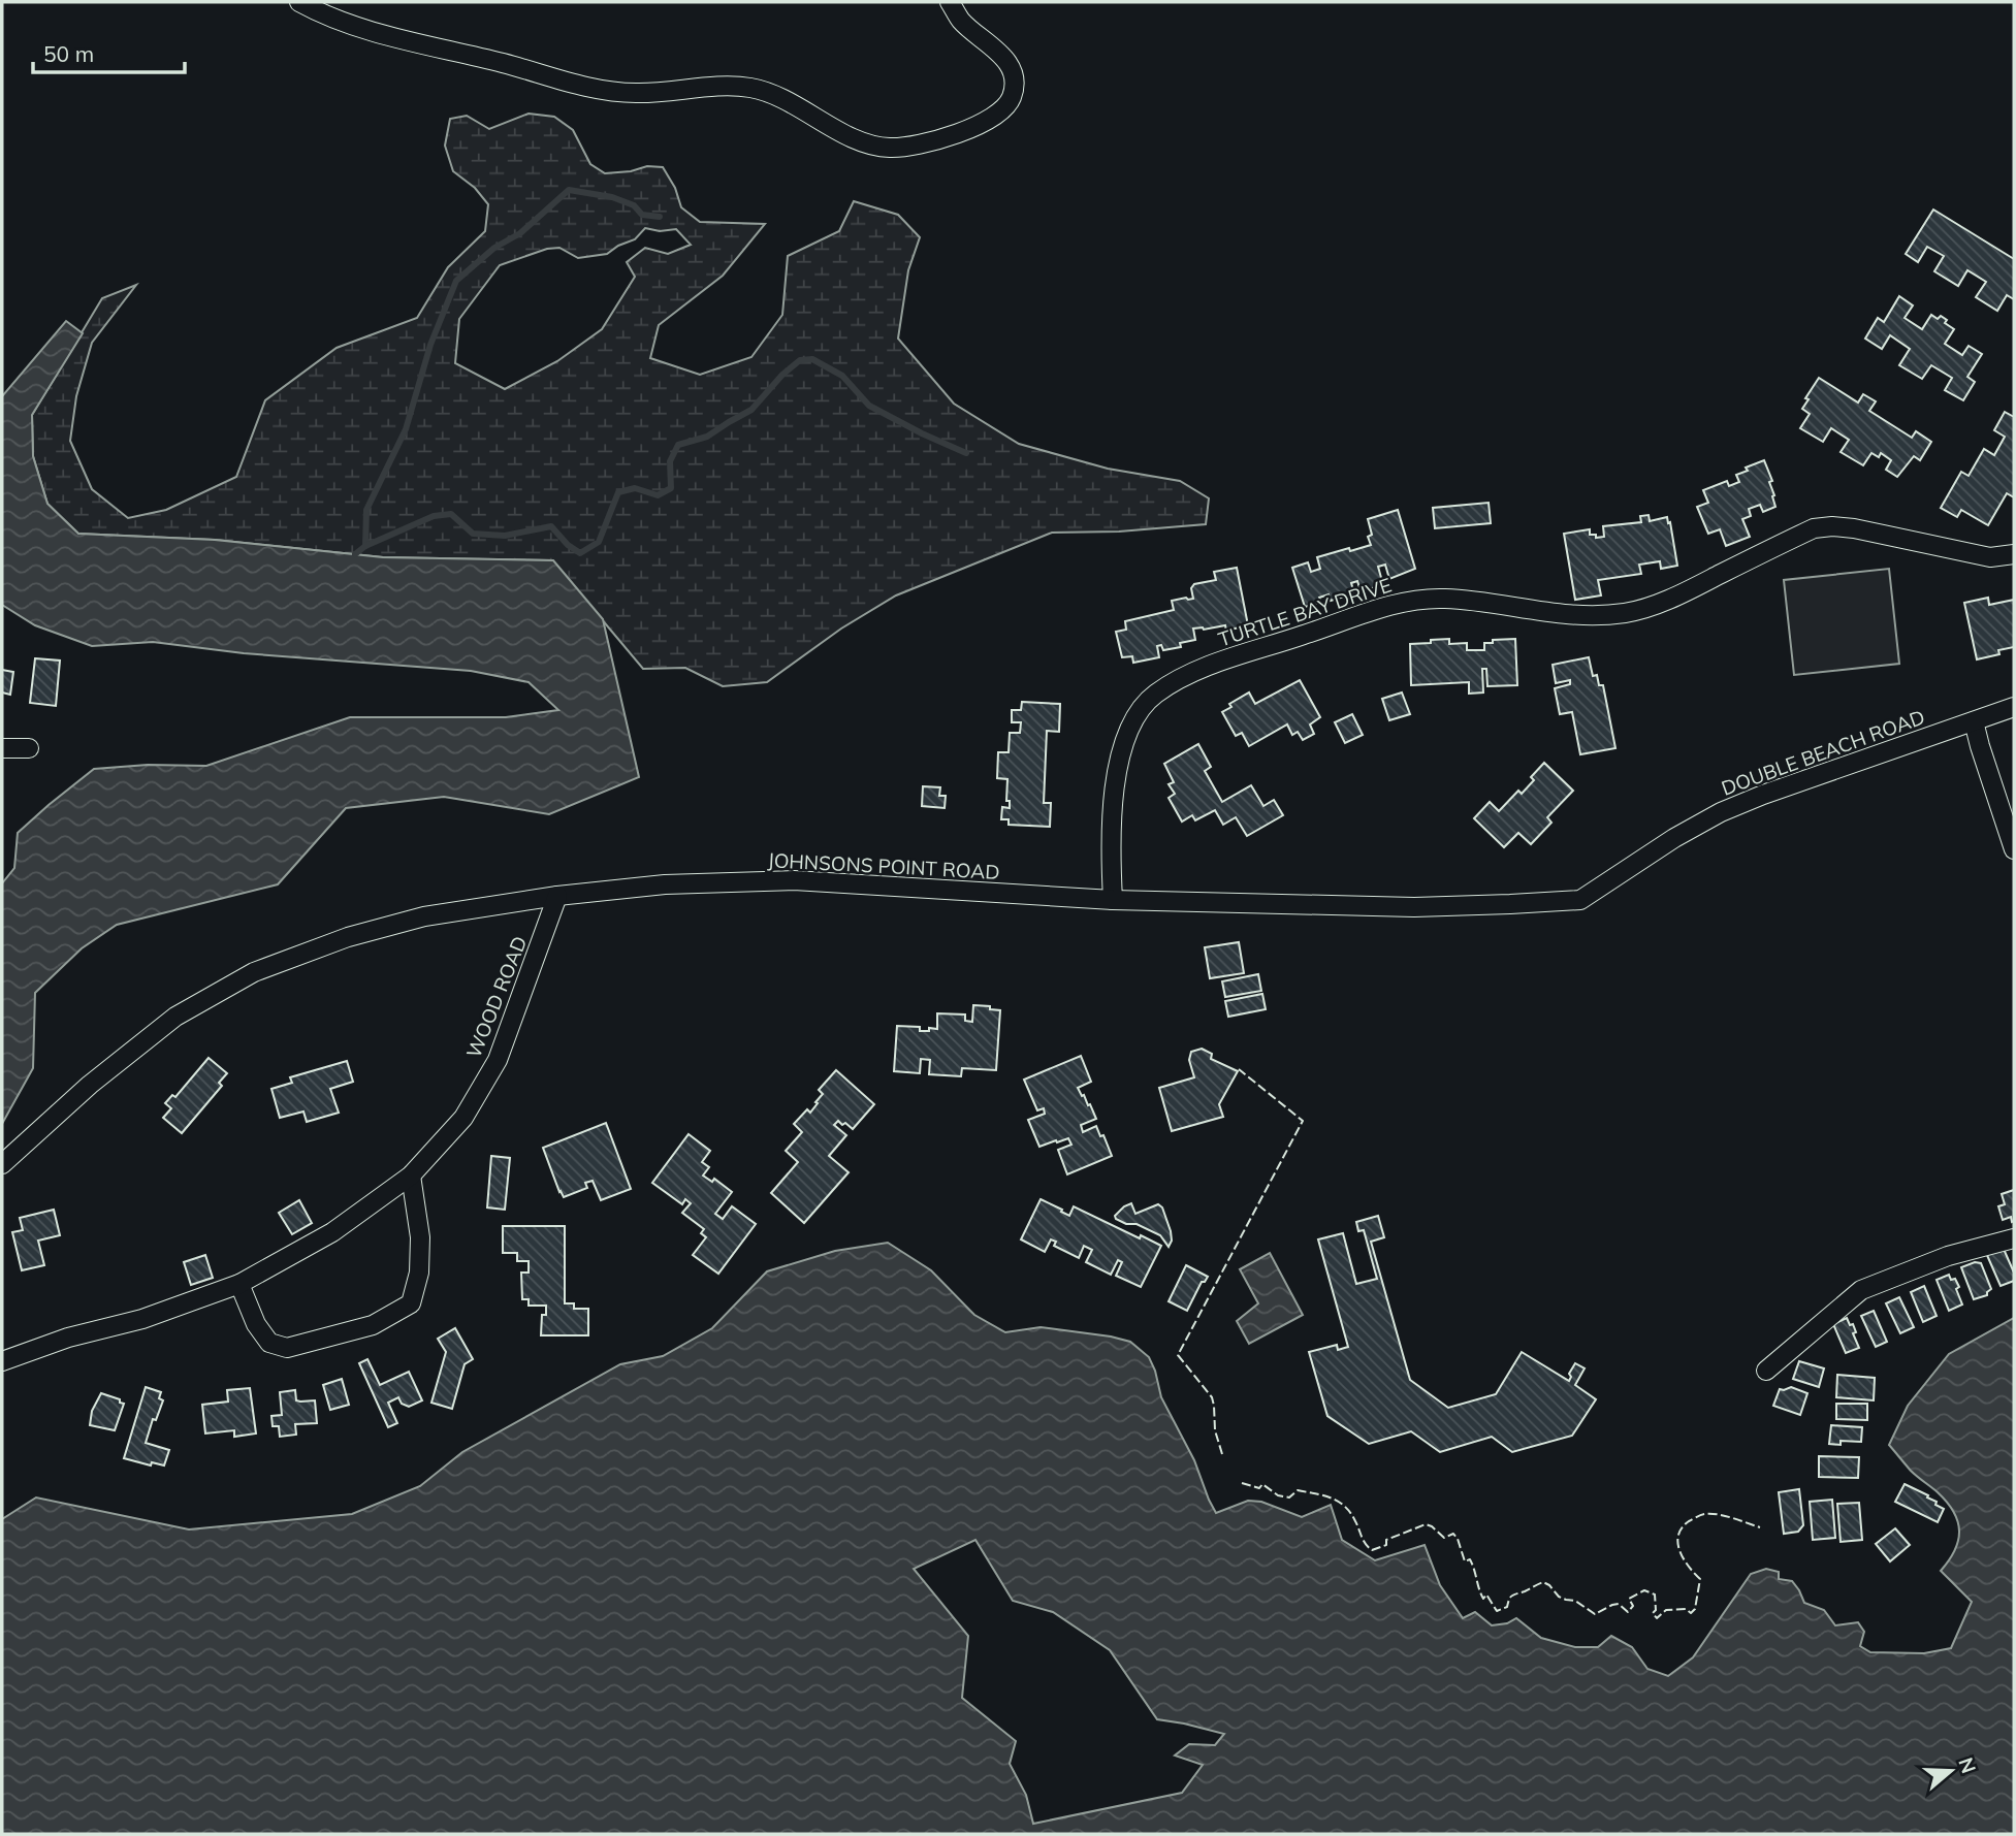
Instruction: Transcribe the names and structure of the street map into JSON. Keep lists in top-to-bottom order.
{
  "streets": {
    "street": [
      "TURTLE BAY DRIVE",
      "DOUBLE BEACH ROAD",
      "JOHNSONS POINT ROAD",
      "WOOD ROAD"
    ]
  },
  "crossings": [
    ["TURTLE BAY DRIVE", "JOHNSONS POINT ROAD"],
    ["DOUBLE BEACH ROAD", "JOHNSONS POINT ROAD"],
    ["JOHNSONS POINT ROAD", "WOOD ROAD"]
  ],
  "scale_bar": "50 m",
  "north": "right"
}
